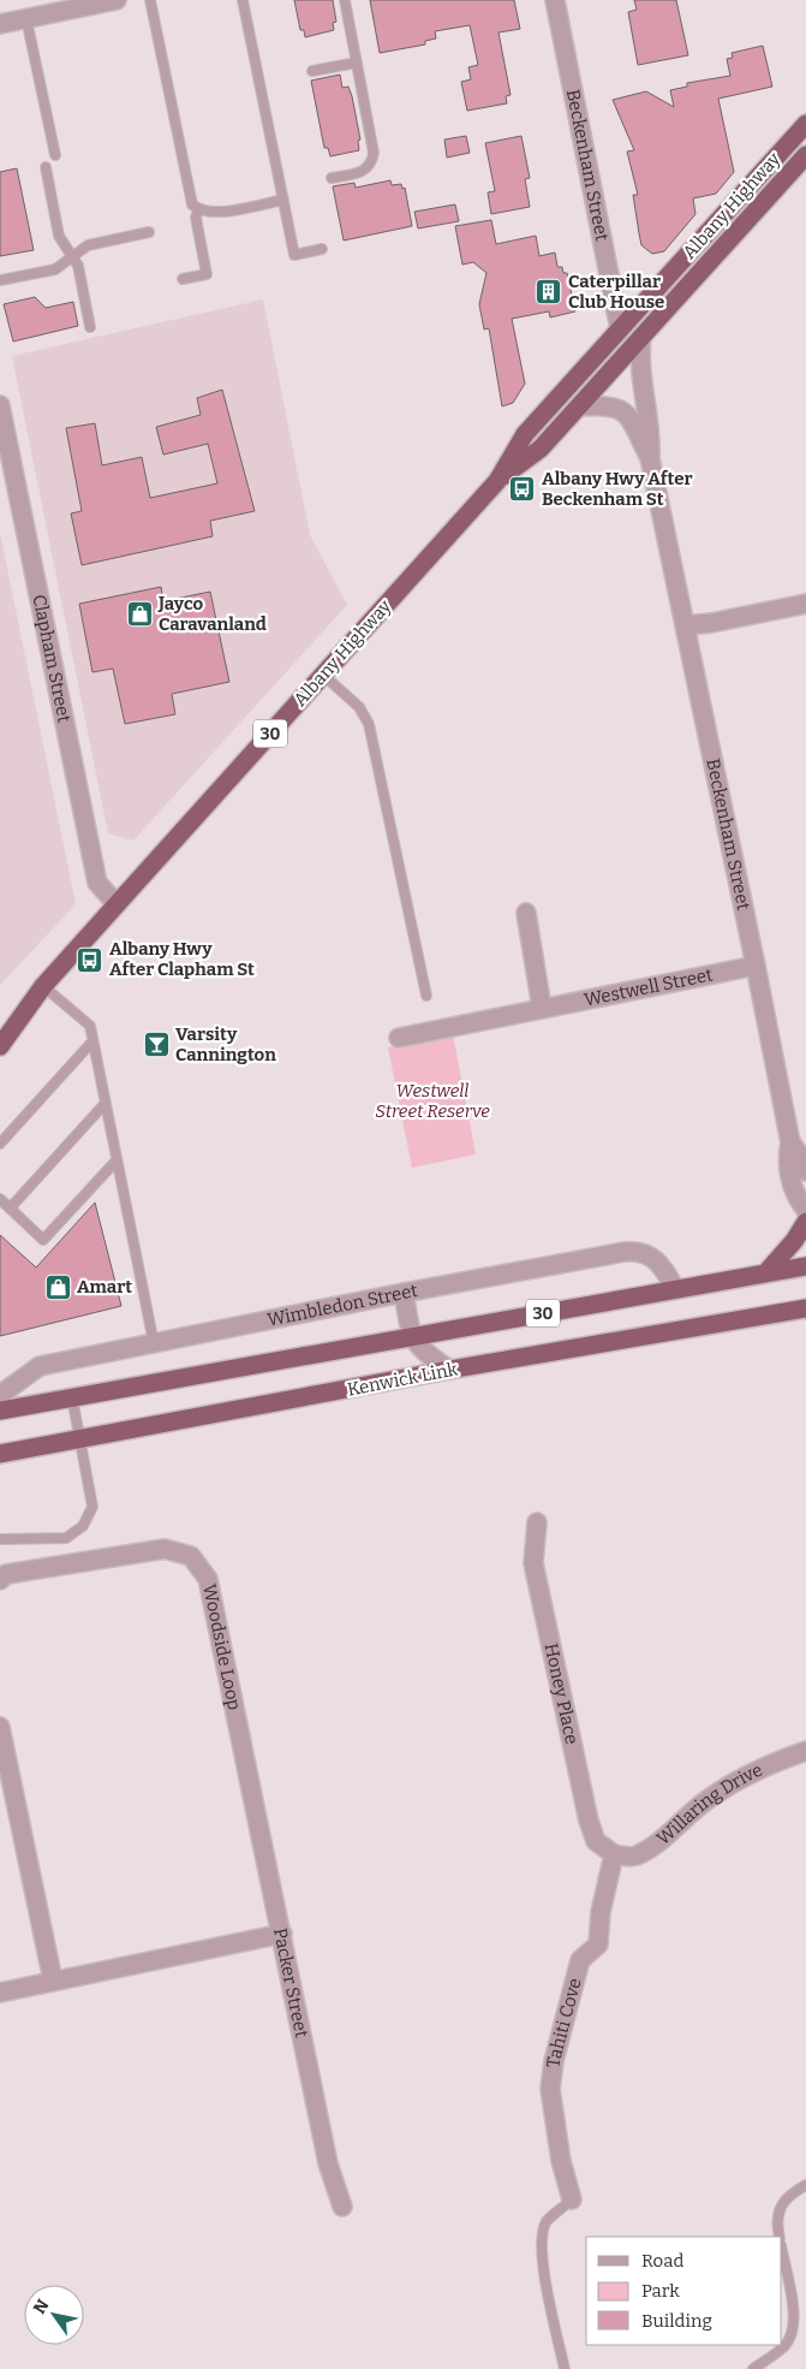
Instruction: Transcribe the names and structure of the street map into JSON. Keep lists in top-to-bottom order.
{
  "streets": {
    "highway": ["Albany Highway", "30", "Kenwick Link"],
    "street": [
      "Beckenham Street",
      "Clapham Street",
      "Westwell Street",
      "Wimbledon Street",
      "Woodside Loop",
      "Honey Place",
      "Willaring Drive",
      "Packer Street",
      "Tahiti Cove"
    ]
  },
  "crossings": [
    ["Beckenham Street", "Albany Highway"],
    ["Beckenham Street", "Westwell Street"],
    ["Albany Highway", "Clapham Street"],
    ["30", "Wimbledon Street"],
    ["Woodside Loop", "Packer Street"],
    ["Honey Place", "Willaring Drive"],
    ["Honey Place", "Tahiti Cove"],
    ["Willaring Drive", "Tahiti Cove"]
  ],
  "parks": ["Westwell Street Reserve"],
  "places": {
    "building": ["Caterpillar Club House"],
    "bus stop": ["Albany Hwy After Beckenham St", "Albany Hwy After Clapham St"],
    "shop": ["Jayco Caravanland", "Amart"],
    "bar": ["Varsity Cannington"]
  },
  "legend": ["Road", "Park", "Building"],
  "north": "top left"
}
